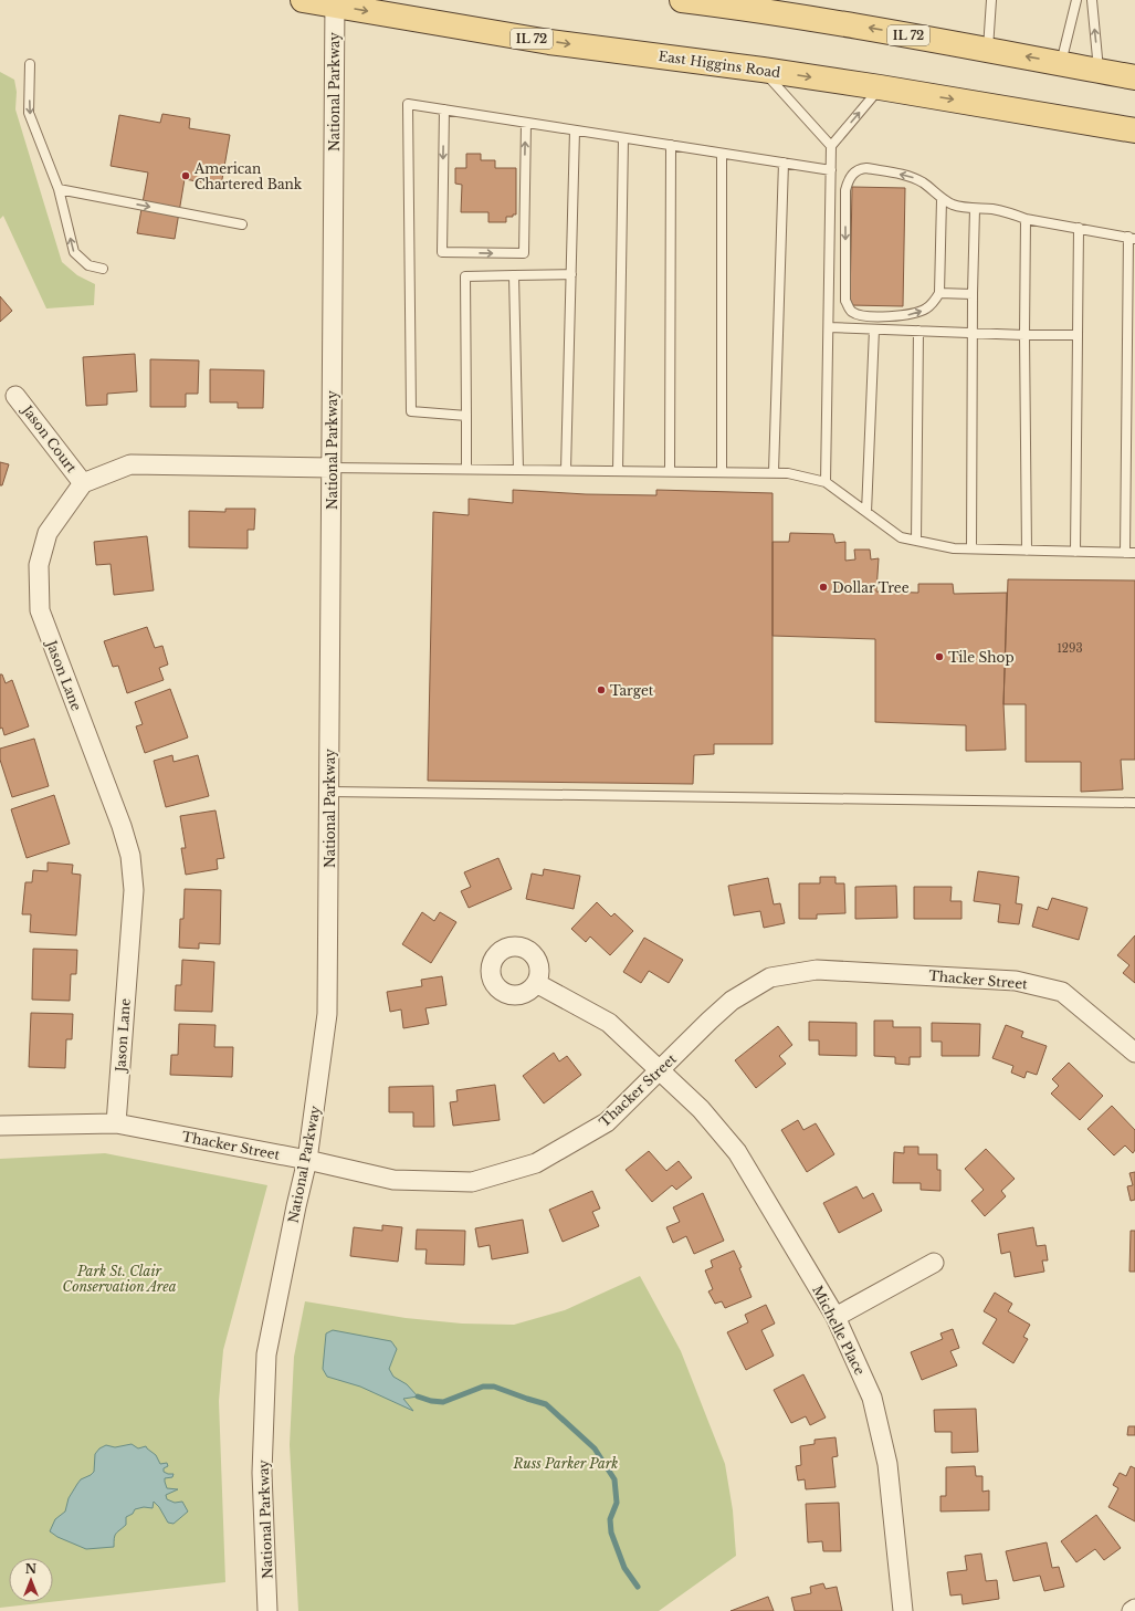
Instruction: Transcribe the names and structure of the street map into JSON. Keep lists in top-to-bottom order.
{
  "streets": {
    "main road": ["IL 72", "East Higgins Road"],
    "street": [
      "National Parkway",
      "Jason Court",
      "Jason Lane",
      "Thacker Street",
      "Michelle Place"
    ]
  },
  "crossings": [
    ["East Higgins Road", "National Parkway"],
    ["National Parkway", "Thacker Street"],
    ["Jason Court", "Jason Lane"],
    ["Jason Lane", "Thacker Street"],
    ["Thacker Street", "Michelle Place"]
  ],
  "parks": ["Park St. Clair Conservation Area", "Russ Parker Park"],
  "places": [
    "American Chartered Bank",
    "Dollar Tree",
    "Tile Shop",
    "Target"
  ],
  "house_numbers": ["1293"],
  "north": "top"
}
